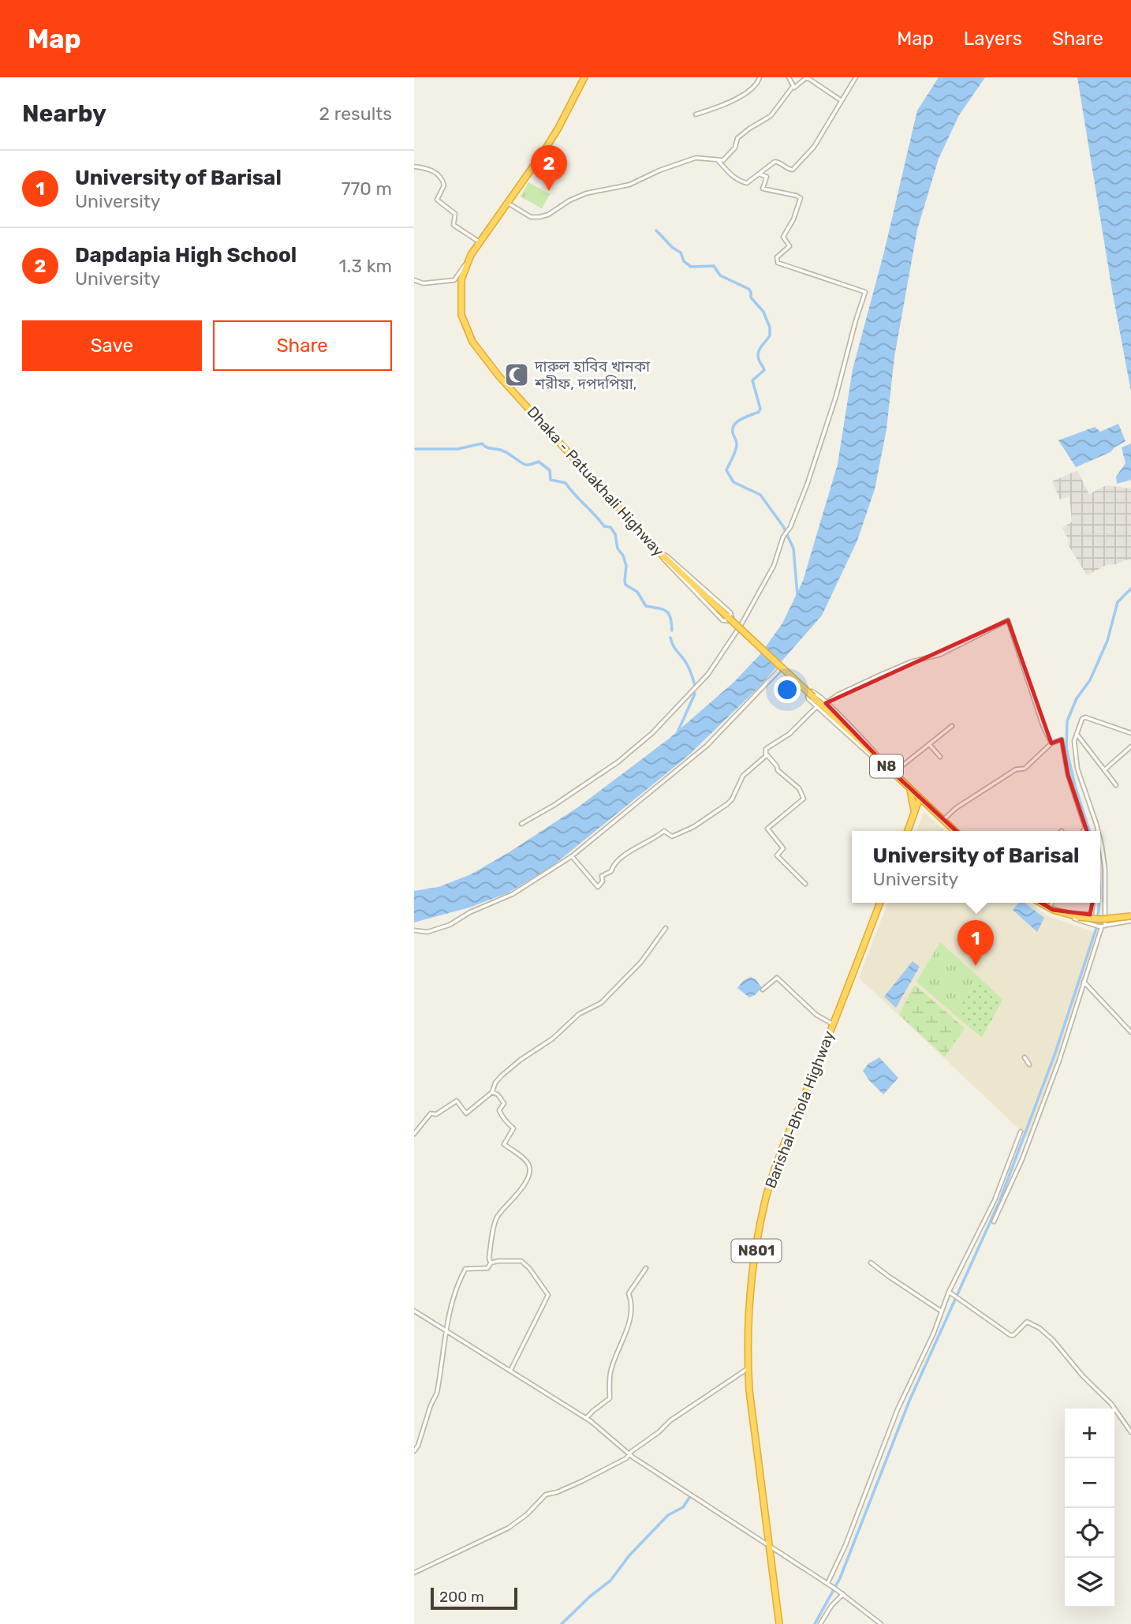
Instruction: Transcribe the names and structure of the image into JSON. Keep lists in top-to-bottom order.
{
  "streets": {
    "highway": [
      "Dhaka - Patuakhali Highway",
      "N8",
      "Barishal-Bhola Highway",
      "N801"
    ]
  },
  "crossings": [
    ["Dhaka - Patuakhali Highway", "N8"]
  ],
  "places": {
    "mosque": ["দারুল হাবিব খানকা শরীফ, দপদপিয়া,"]
  },
  "scale_bar": "200 m",
  "page": {
    "header": "Map",
    "nav": ["Map", "Layers", "Share"],
    "heading": ["Nearby", "2 results"],
    "pins": ["2", "1"],
    "list": [
      {
        "mark": "1",
        "name": "University of Barisal",
        "note": "University",
        "value": "770 m"
      },
      {
        "mark": "2",
        "name": "Dapdapia High School",
        "note": "University",
        "value": "1.3 km"
      }
    ],
    "buttons": ["Save", "Share"],
    "popup": ["University of Barisal", "University"],
    "map_buttons": ["+", "−"],
    "scale": "200 m"
  }
}
